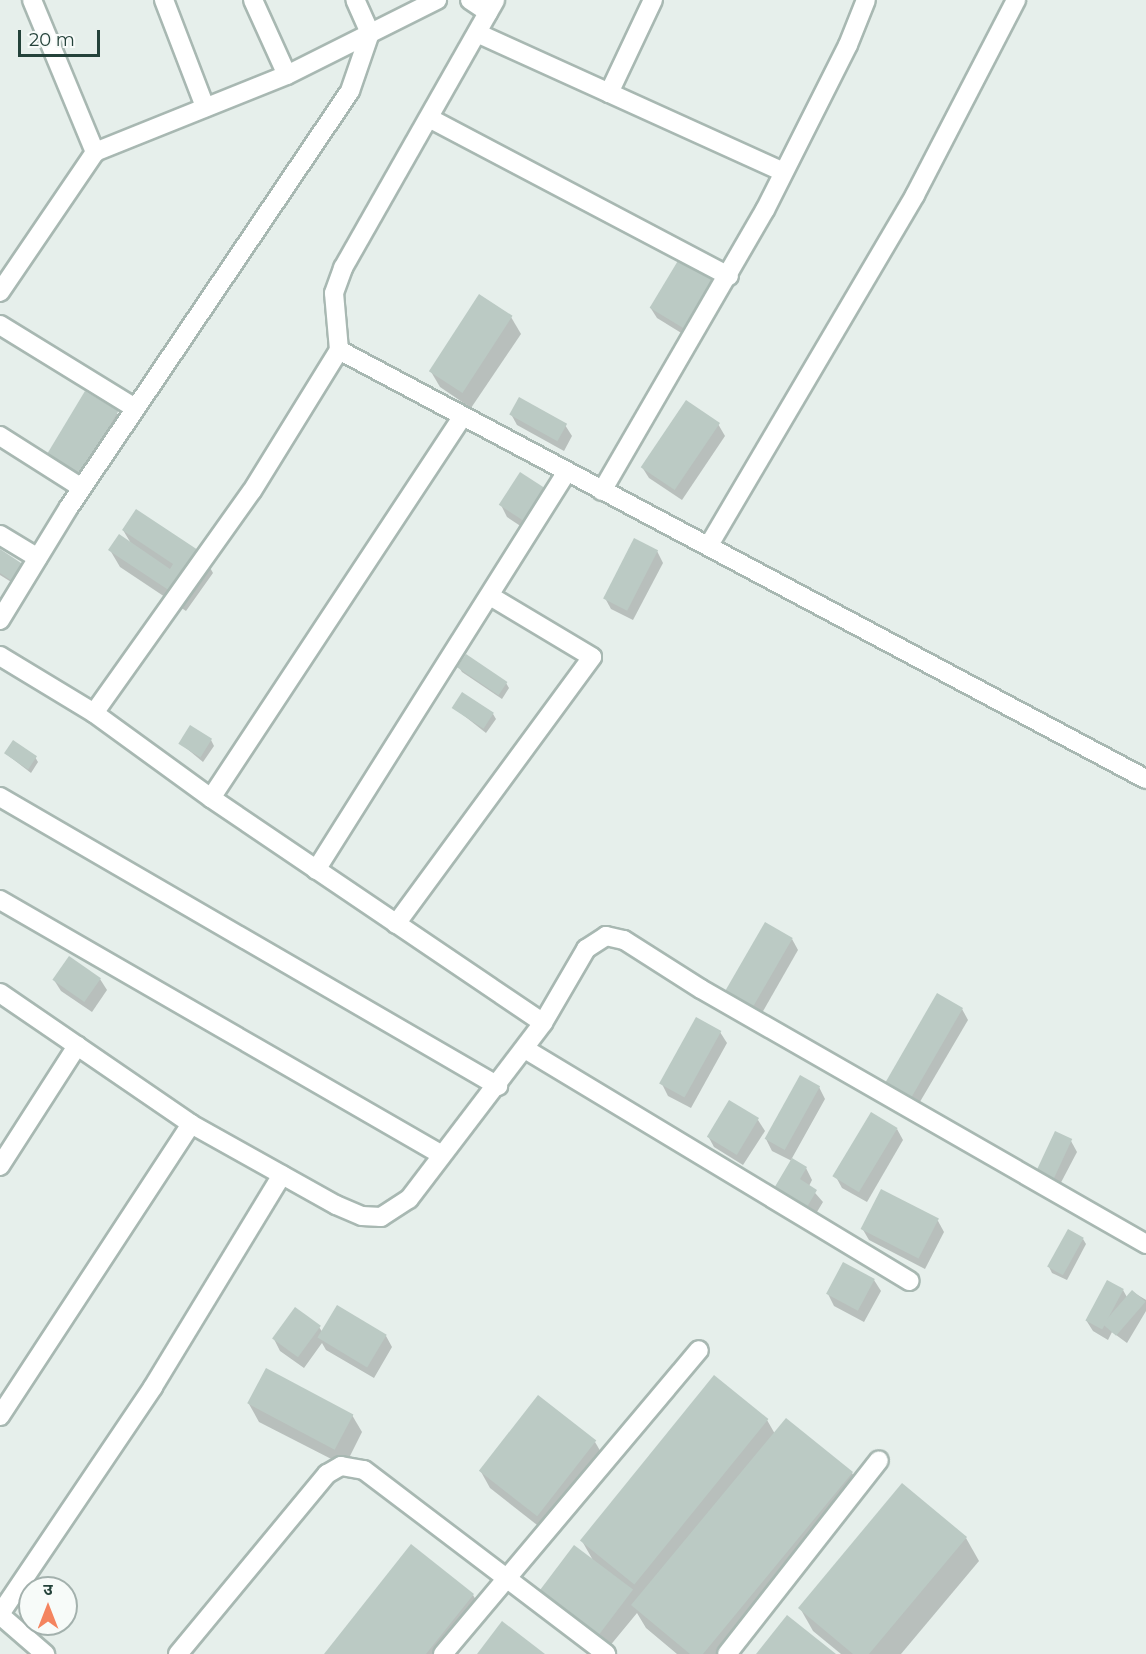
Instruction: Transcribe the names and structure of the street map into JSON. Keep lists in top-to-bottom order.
{
  "scale_bar": "20 m",
  "north": "top"
}
